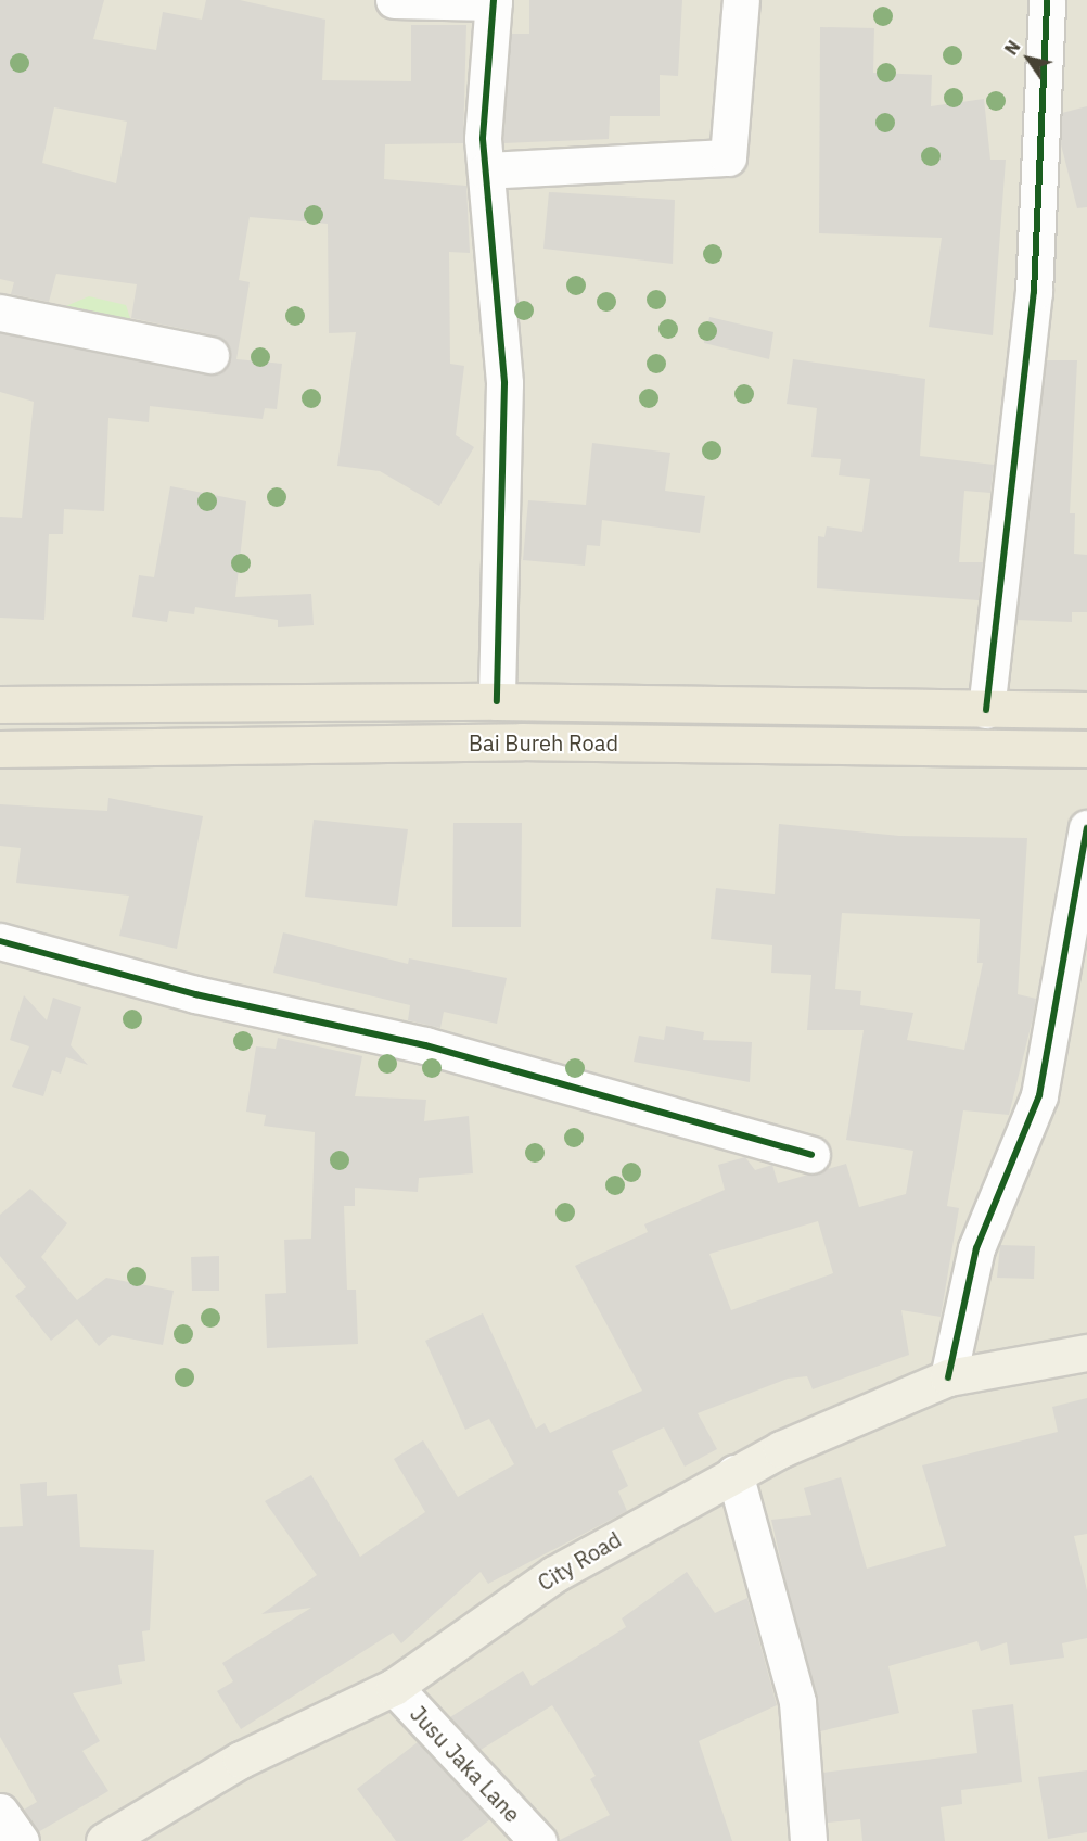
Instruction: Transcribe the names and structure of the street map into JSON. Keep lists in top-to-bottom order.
{
  "streets": {
    "highway": ["Bai Bureh Road"],
    "main road": ["City Road"],
    "street": ["Jusu Jaka Lane"]
  },
  "crossings": [
    ["City Road", "Jusu Jaka Lane"]
  ],
  "north": "top left"
}
